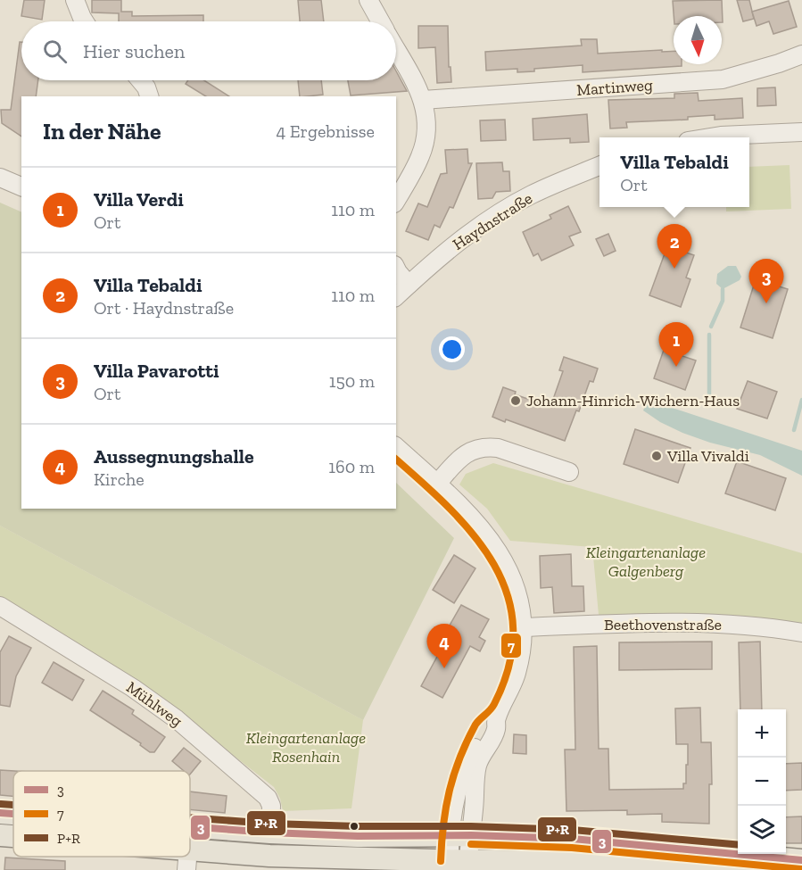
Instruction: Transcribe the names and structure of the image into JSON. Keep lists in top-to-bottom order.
{
  "streets": {
    "street": [
      "Martinweg",
      "Haydnstraße",
      "Beethovenstraße",
      "Mühlweg"
    ]
  },
  "parks": ["Kleingartenanlage Galgenberg", "Kleingartenanlage Rosenhain"],
  "places": ["Johann-Hinrich-Wichern-Haus", "Villa Vivaldi"],
  "lines": ["transit line 7", "transit line P+R", "transit line 3"],
  "legend": ["3", "7", "P+R"],
  "north": "bottom",
  "page": {
    "search": "Hier suchen",
    "heading": ["In der Nähe", "4 Ergebnisse"],
    "popup": ["Villa Tebaldi", "Ort"],
    "list": [
      {
        "mark": "1",
        "name": "Villa Verdi",
        "note": "Ort",
        "value": "110 m"
      },
      {
        "mark": "2",
        "name": "Villa Tebaldi",
        "note": "Ort · Haydnstraße",
        "value": "110 m"
      },
      {
        "mark": "3",
        "name": "Villa Pavarotti",
        "note": "Ort",
        "value": "150 m"
      },
      {
        "mark": "4",
        "name": "Aussegnungshalle",
        "note": "Kirche",
        "value": "160 m"
      }
    ],
    "pins": [
      "2",
      "3",
      "1",
      "4"
    ],
    "map_buttons": ["+", "−"]
  }
}
